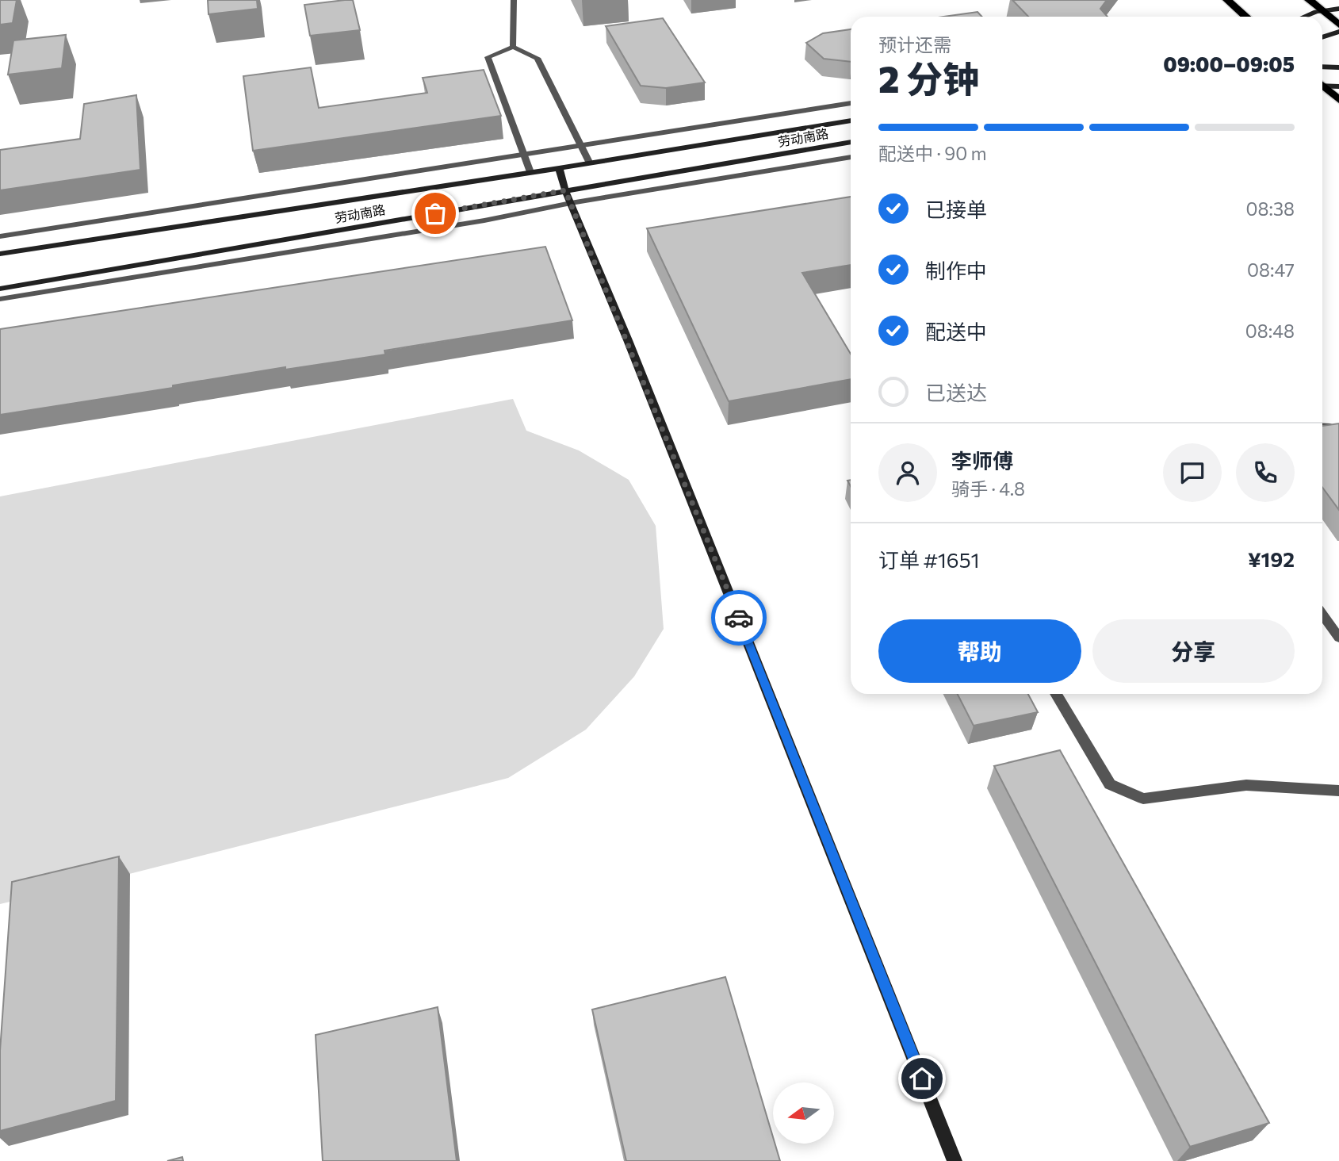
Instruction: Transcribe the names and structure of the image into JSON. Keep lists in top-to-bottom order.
{
  "streets": {
    "main road": ["劳动南路"]
  },
  "north": "left",
  "page": {
    "heading": ["2 分钟", "预计还需", "09:00–09:05"],
    "panel": [
      "李师傅",
      "骑手 · 4.8",
      "订单 #1651",
      "¥192"
    ],
    "bar": "配送中 · 90 m",
    "list": [
      ["已接单", "08:38"],
      ["制作中", "08:47"],
      ["配送中", "08:48"],
      "已送达"
    ],
    "buttons": ["帮助", "分享"]
  }
}
